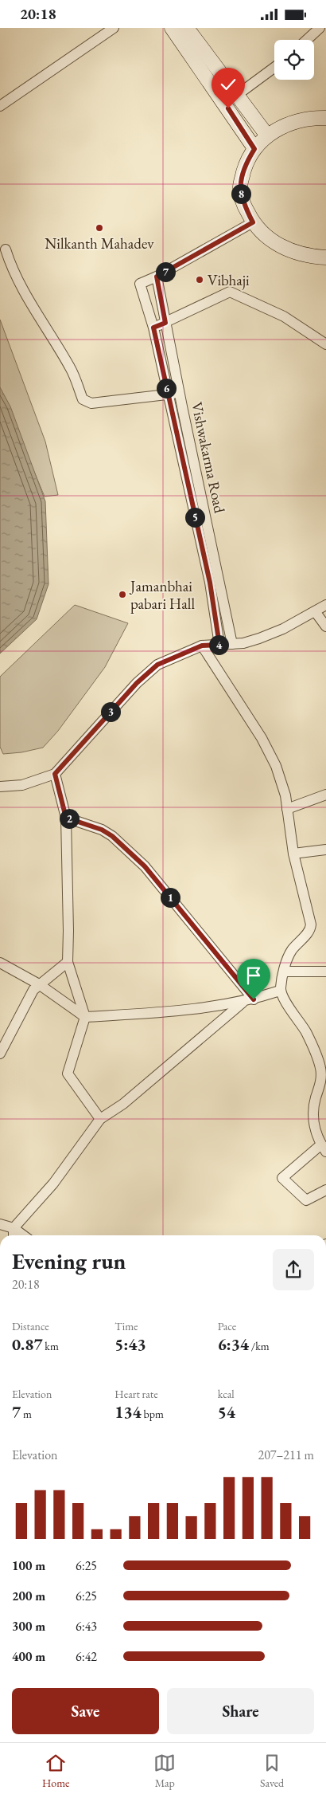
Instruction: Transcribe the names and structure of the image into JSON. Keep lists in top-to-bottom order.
{
  "streets": {
    "street": ["Vishwakarma Road"]
  },
  "places": ["Nilkanth Mahadev", "Vibhaji", "Jamanbhai pabari Hall"],
  "page": {
    "status": "20:18",
    "pins": [
      "8",
      "7",
      "6",
      "5",
      "4",
      "3",
      "2",
      "1"
    ],
    "heading": ["Evening run", "20:18"],
    "stats": [
      ["Distance", "0.87 km"],
      ["Time", "5:43"],
      ["Pace", "6:34 /km"],
      ["Elevation", "7 m"],
      ["Heart rate", "134 bpm"],
      ["kcal", "54"]
    ],
    "chart": ["Elevation", "207–211 m"],
    "list": [
      {
        "name": "100 m",
        "note": "6:25"
      },
      {
        "name": "200 m",
        "note": "6:25"
      },
      {
        "name": "300 m",
        "note": "6:43"
      },
      {
        "name": "400 m",
        "note": "6:42"
      }
    ],
    "buttons": ["Save", "Share"],
    "tabs": ["Home", "Map", "Saved"]
  }
}
